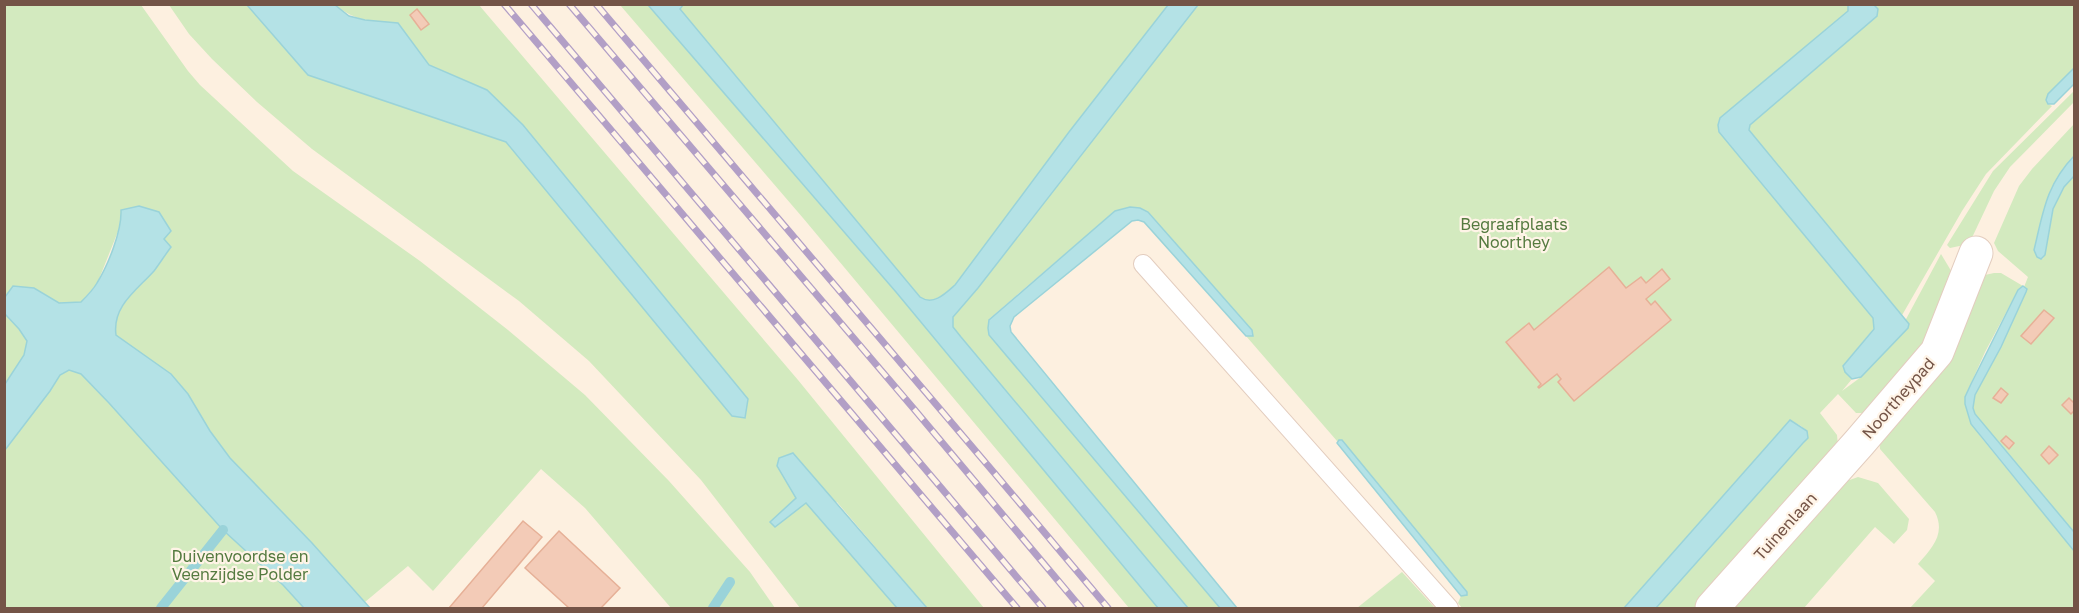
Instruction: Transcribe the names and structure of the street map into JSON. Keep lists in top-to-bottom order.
{
  "streets": {
    "street": ["Noortheypad", "Tuinenlaan"]
  },
  "crossings": [
    ["Noortheypad", "Tuinenlaan"]
  ],
  "parks": ["Begraafplaats Noorthey", "Duivenvoordse en Veenzijdse Polder"]
}
